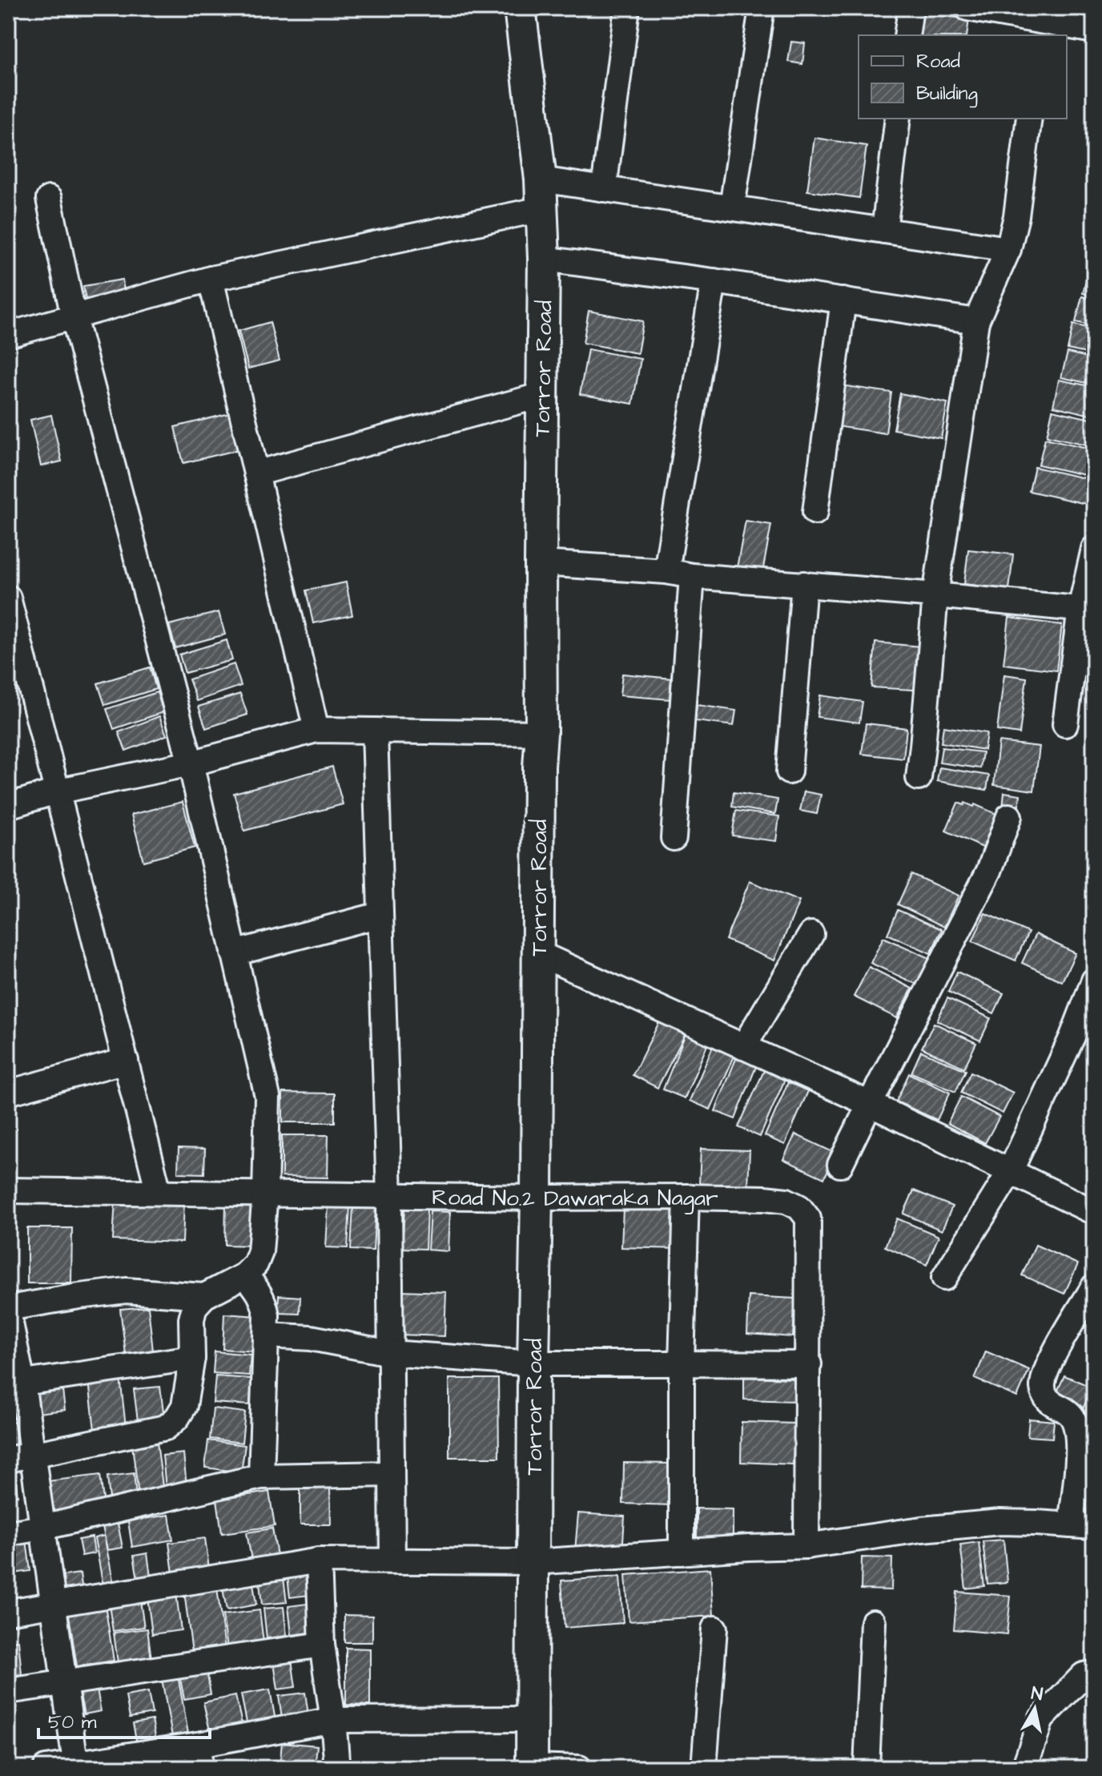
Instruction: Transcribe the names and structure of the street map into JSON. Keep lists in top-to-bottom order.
{
  "streets": {
    "street": ["Torror Road", "Road No.2 Dawaraka Nagar"]
  },
  "crossings": [
    ["Torror Road", "Road No.2 Dawaraka Nagar"]
  ],
  "legend": ["Road", "Building"],
  "scale_bar": "50 m",
  "north": "top"
}
